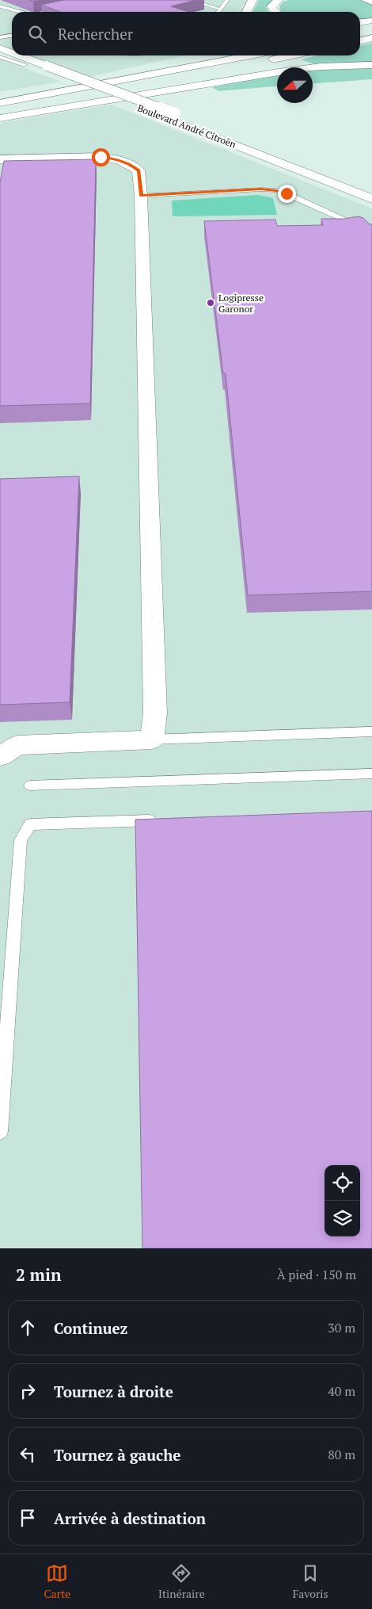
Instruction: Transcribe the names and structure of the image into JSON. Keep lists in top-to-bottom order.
{
  "streets": {
    "main road": ["Boulevard André Citroën"]
  },
  "places": ["Logipresse Garonor"],
  "north": "left",
  "page": {
    "search": "Rechercher",
    "heading": ["2 min", "À pied · 150 m"],
    "list": [
      ["Continuez", "30 m"],
      ["Tournez à droite", "40 m"],
      ["Tournez à gauche", "80 m"],
      "Arrivée à destination"
    ],
    "nav": ["Carte", "Itinéraire", "Favoris"]
  }
}
